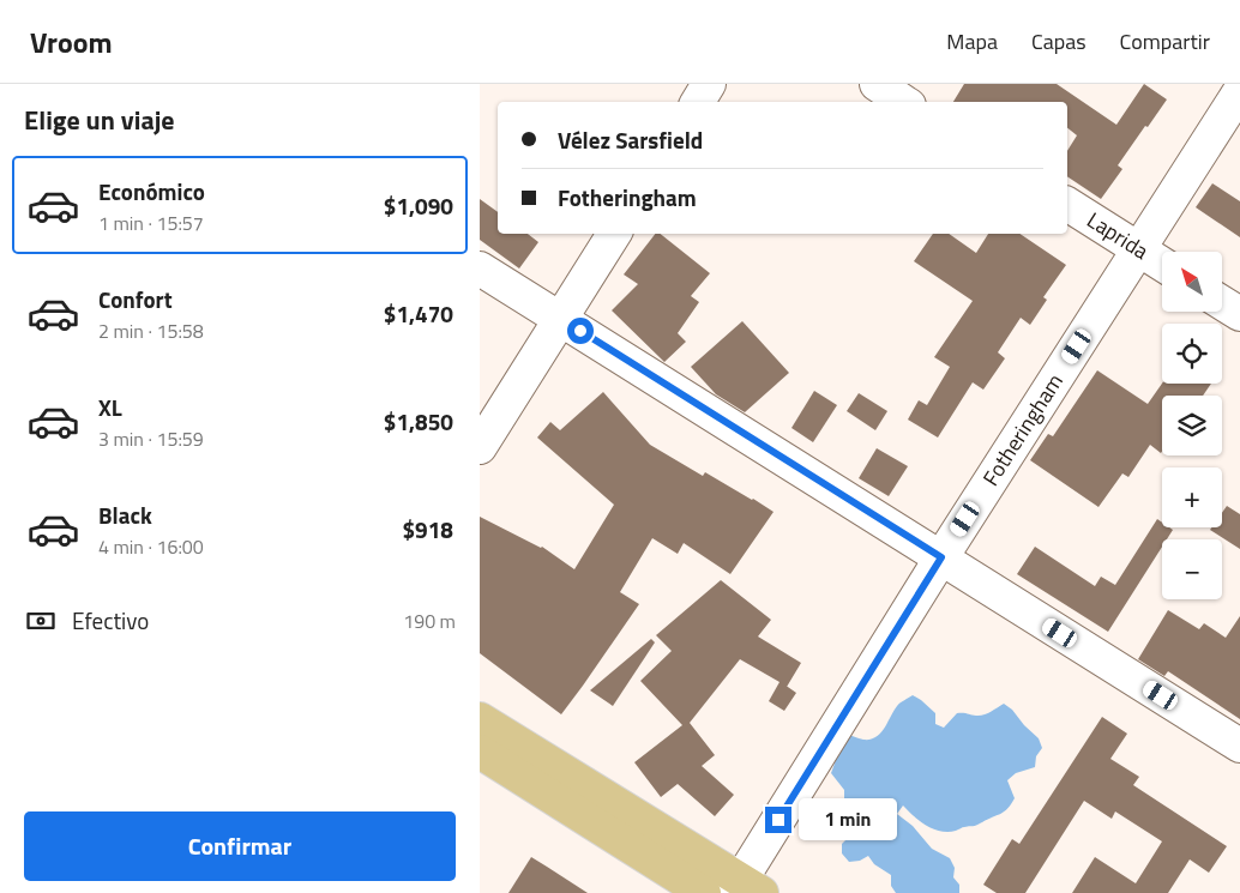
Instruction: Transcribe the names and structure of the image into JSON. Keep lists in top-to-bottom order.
{
  "streets": {
    "street": ["Laprida", "Fotheringham"]
  },
  "crossings": [
    ["Laprida", "Fotheringham"]
  ],
  "north": "top left",
  "page": {
    "header": "Vroom",
    "nav": ["Mapa", "Capas", "Compartir"],
    "heading": "Elige un viaje",
    "banner": ["Vélez Sarsfield", "Fotheringham"],
    "list": [
      {
        "name": "Económico",
        "note": "1 min · 15:57",
        "value": "$1,090"
      },
      {
        "name": "Confort",
        "note": "2 min · 15:58",
        "value": "$1,470"
      },
      {
        "name": "XL",
        "note": "3 min · 15:59",
        "value": "$1,850"
      },
      {
        "name": "Black",
        "note": "4 min · 16:00",
        "value": "$918"
      }
    ],
    "map_buttons": ["+", "−"],
    "pay": ["Efectivo", "190 m"],
    "bubble": "1 min",
    "buttons": "Confirmar"
  }
}
